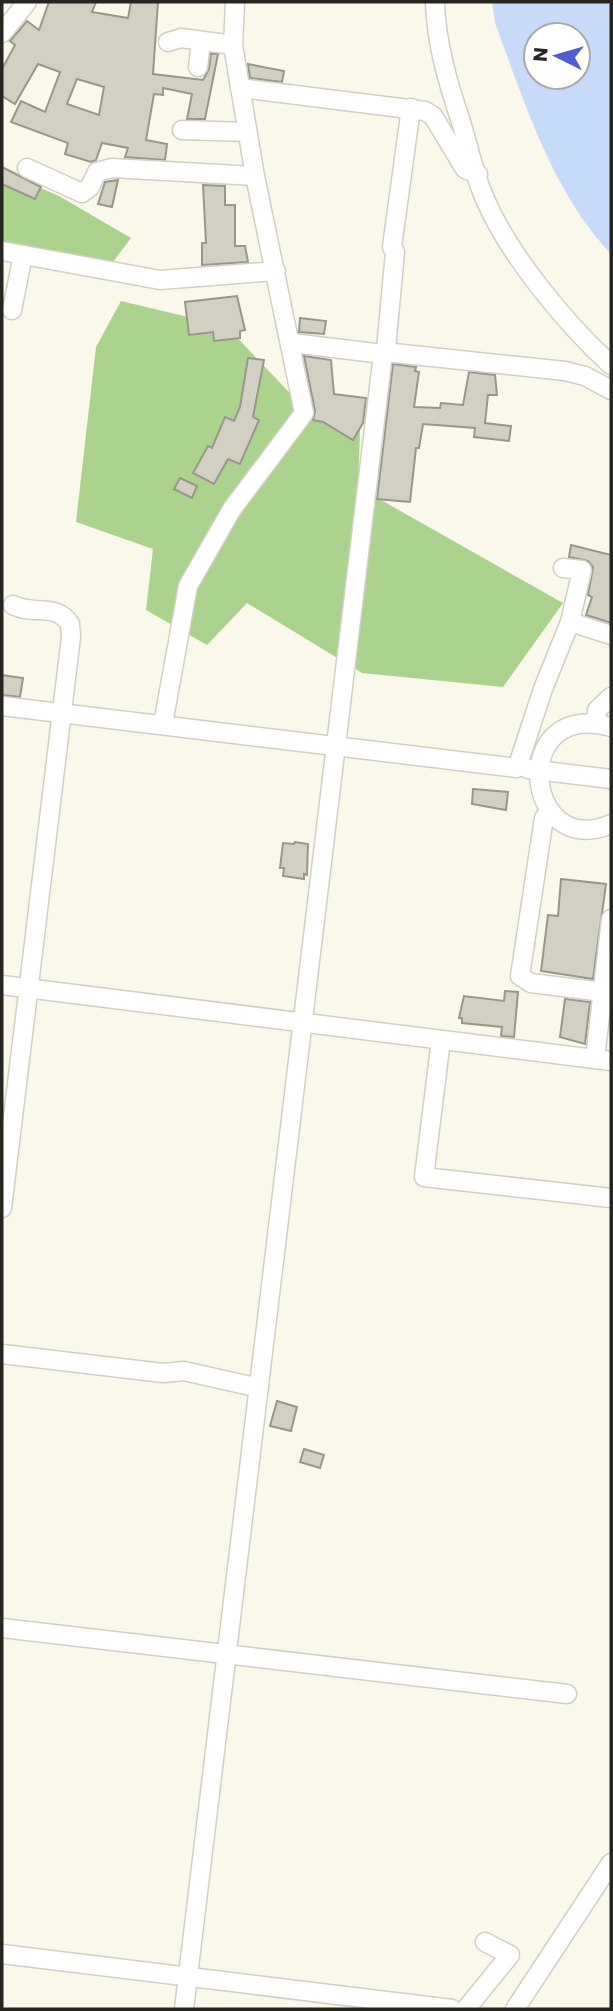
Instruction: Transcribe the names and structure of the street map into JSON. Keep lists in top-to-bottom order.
{
  "north": "left"
}
